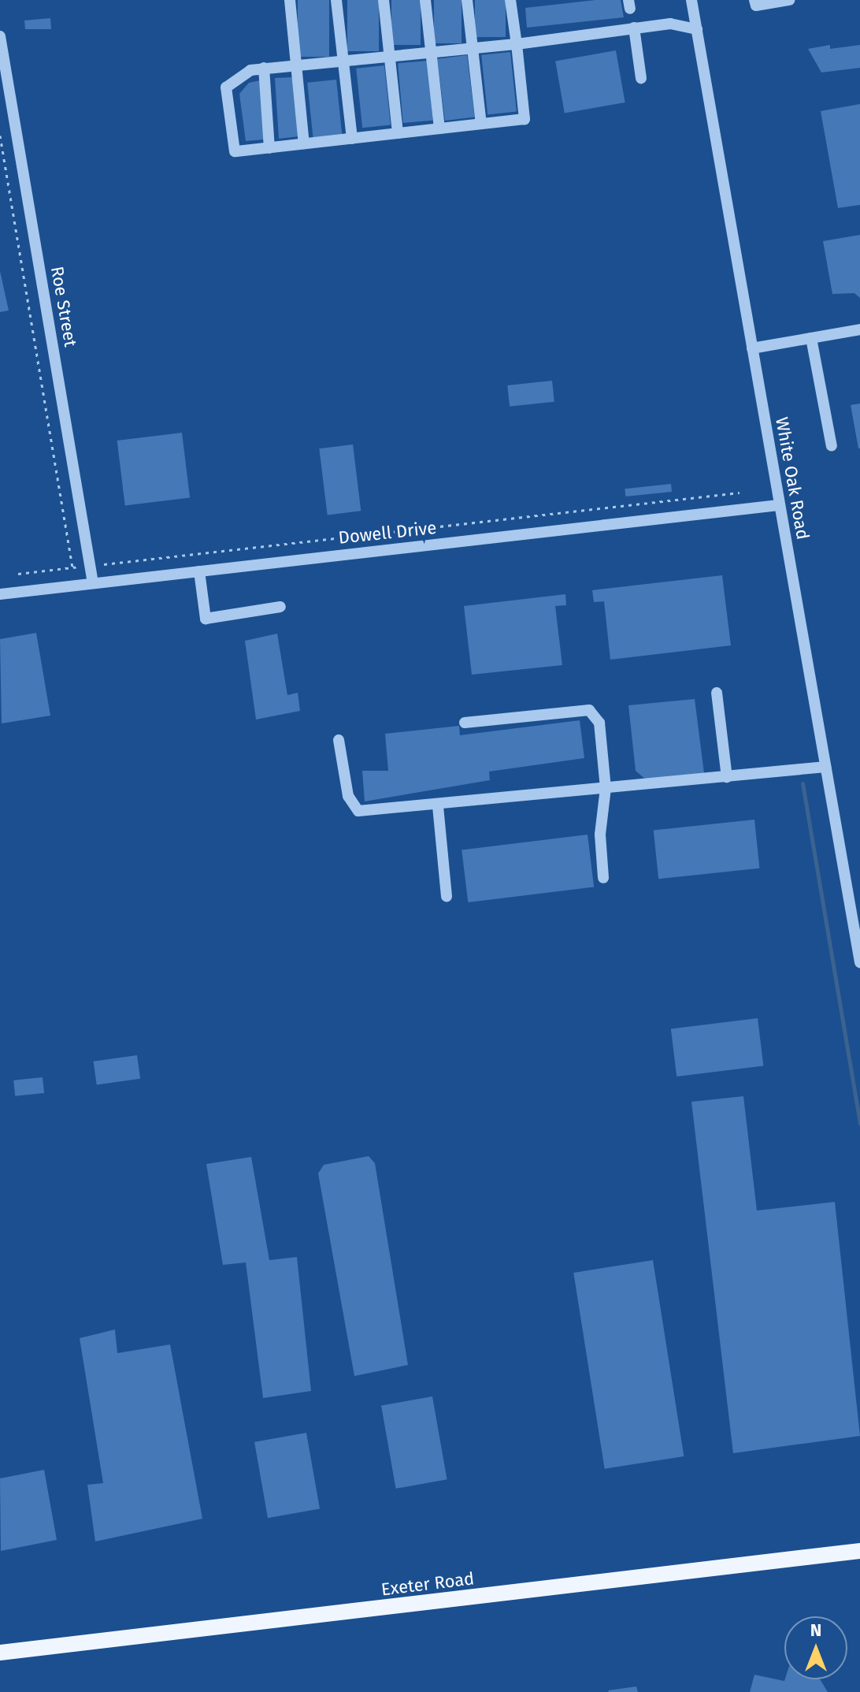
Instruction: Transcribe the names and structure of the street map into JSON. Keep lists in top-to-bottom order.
{
  "streets": {
    "main road": ["Exeter Road"],
    "street": ["Roe Street", "White Oak Road", "Dowell Drive"]
  },
  "crossings": [
    ["Roe Street", "Dowell Drive"],
    ["White Oak Road", "Dowell Drive"]
  ],
  "north": "top"
}
